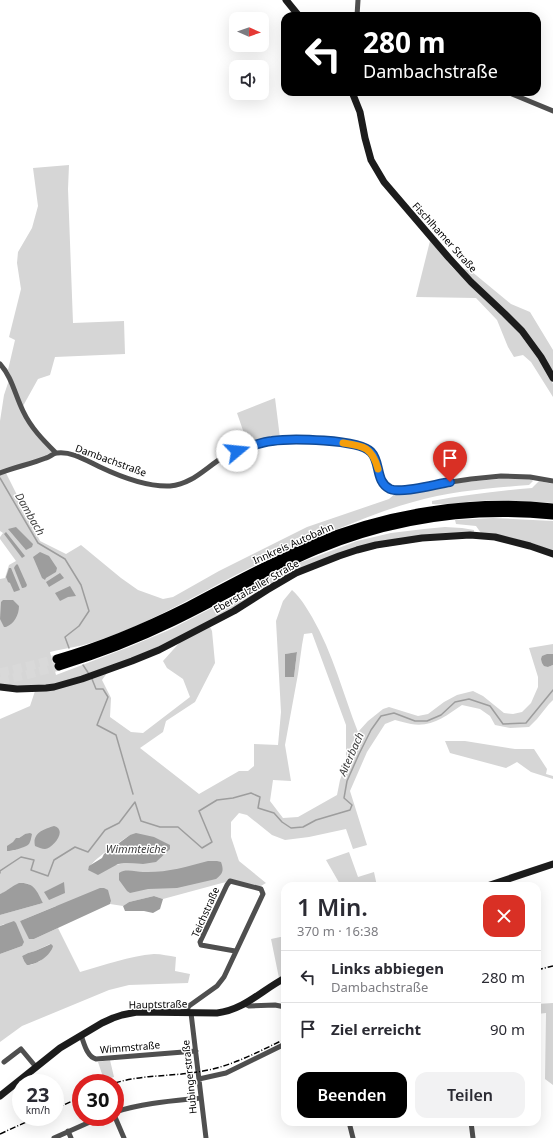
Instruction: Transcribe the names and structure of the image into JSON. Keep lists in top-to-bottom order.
{
  "streets": {
    "highway": ["Innkreis Autobahn"],
    "street": [
      "Fischlhamer Straße",
      "Dambachstraße",
      "Eberstalzeller Straße",
      "Teichstraße",
      "Hauptstraße",
      "Wimmstraße",
      "Hubingerstraße"
    ]
  },
  "crossings": [
    ["Teichstraße", "Hauptstraße"],
    ["Teichstraße", "Hubingerstraße"],
    ["Hauptstraße", "Wimmstraße"],
    ["Hauptstraße", "Hubingerstraße"],
    ["Wimmstraße", "Hubingerstraße"]
  ],
  "water": ["Dambach", "Aiterbach", "Wimmteiche"],
  "north": "right",
  "page": {
    "turn": ["280 m", "Dambachstraße"],
    "heading": ["1 Min.", "370 m · 16:38"],
    "list": [
      {
        "name": "Links abbiegen",
        "note": "Dambachstraße",
        "value": "280 m"
      },
      {
        "name": "Ziel erreicht",
        "value": "90 m"
      }
    ],
    "buttons": ["Beenden", "Teilen"],
    "speed": "23 km/h",
    "limit": "30"
  }
}
